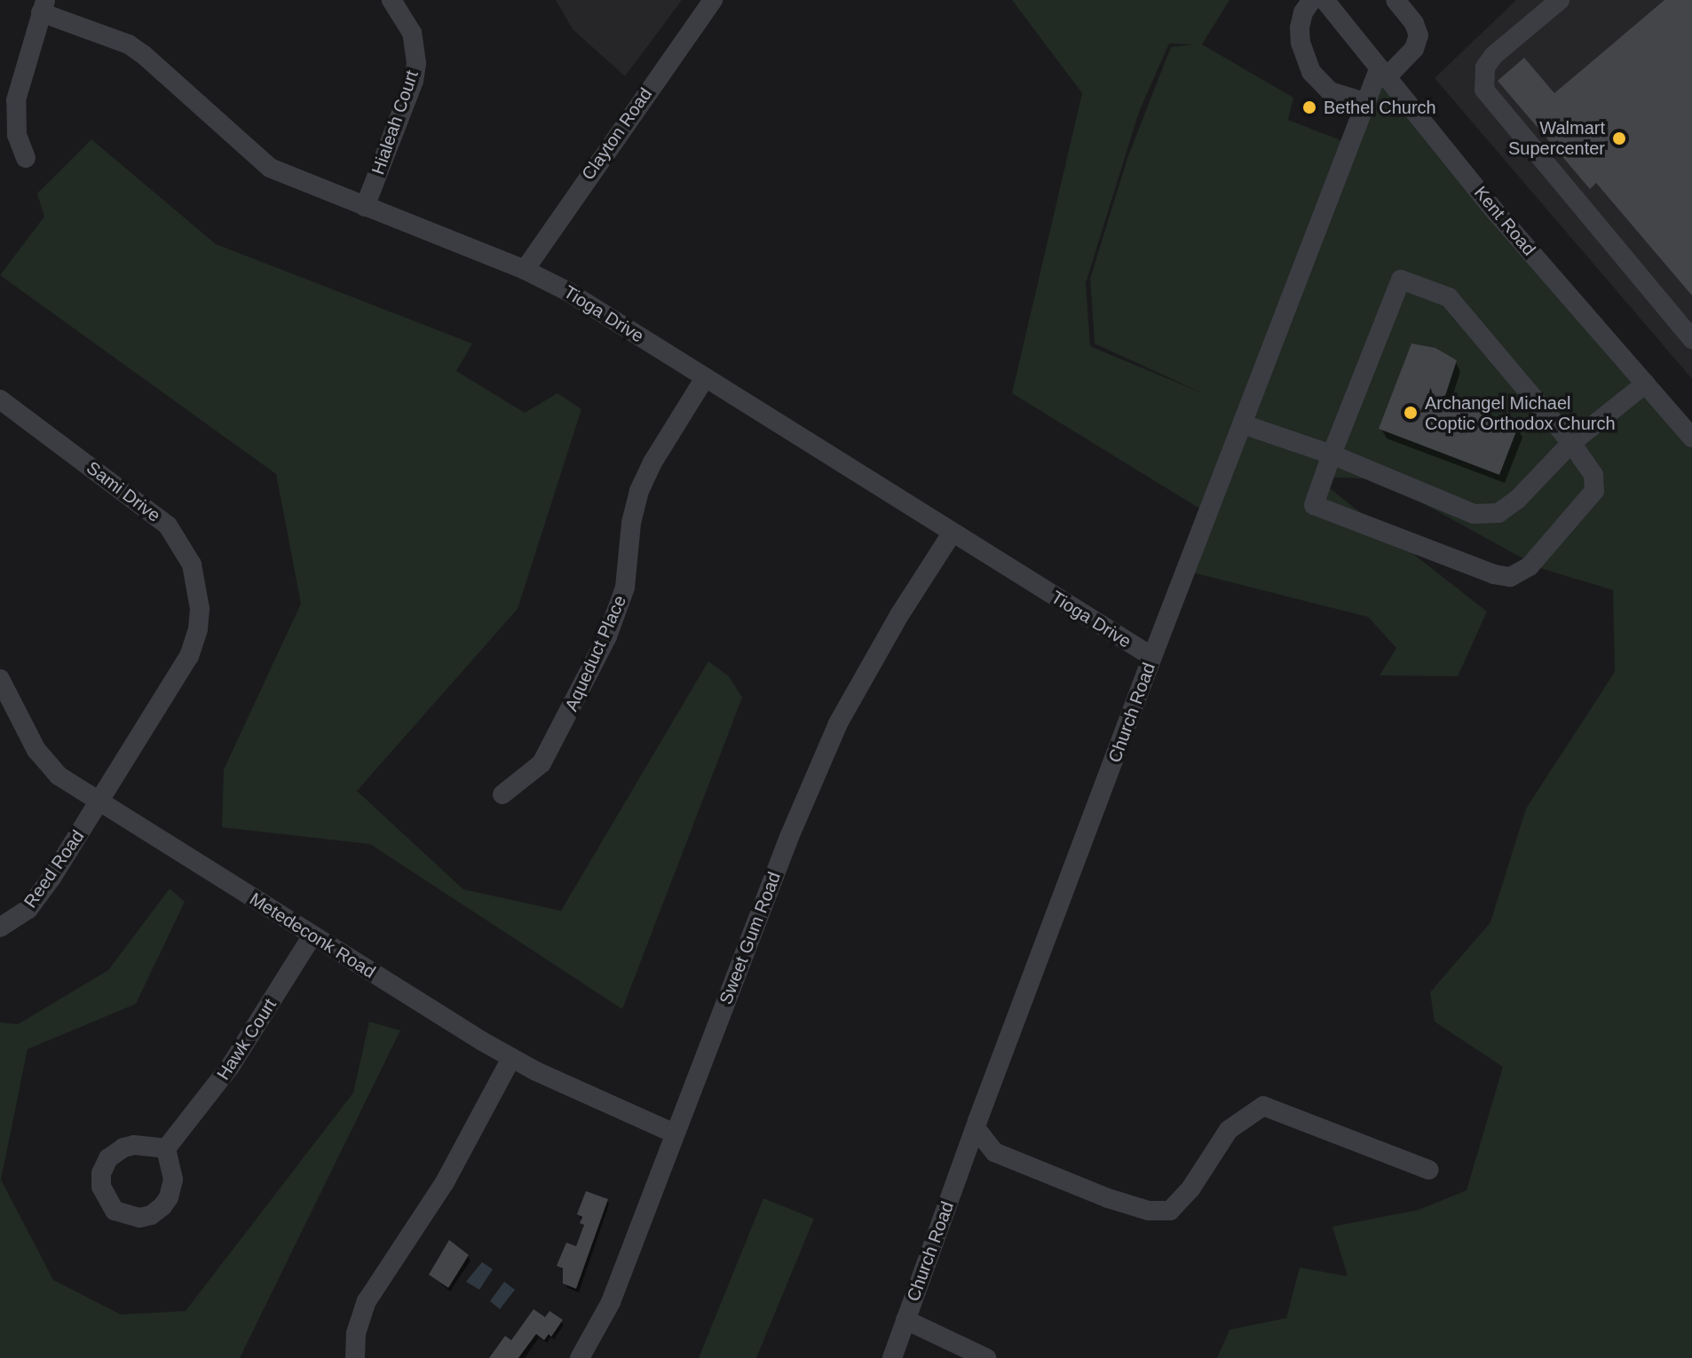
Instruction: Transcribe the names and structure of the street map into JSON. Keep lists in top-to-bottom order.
{
  "streets": {
    "street": [
      "Hialeah Court",
      "Clayton Road",
      "Kent Road",
      "Tioga Drive",
      "Sami Drive",
      "Aqueduct Place",
      "Church Road",
      "Reed Road",
      "Metedeconk Road",
      "Sweet Gum Road",
      "Hawk Court"
    ]
  },
  "crossings": [
    ["Hialeah Court", "Tioga Drive"],
    ["Clayton Road", "Tioga Drive"],
    ["Kent Road", "Church Road"],
    ["Tioga Drive", "Aqueduct Place"],
    ["Tioga Drive", "Church Road"],
    ["Tioga Drive", "Sweet Gum Road"],
    ["Sami Drive", "Reed Road"],
    ["Sami Drive", "Metedeconk Road"],
    ["Reed Road", "Metedeconk Road"],
    ["Metedeconk Road", "Sweet Gum Road"],
    ["Metedeconk Road", "Hawk Court"]
  ],
  "places": ["Bethel Church", "Walmart Supercenter", "Archangel Michael Coptic Orthodox Church"]
}
